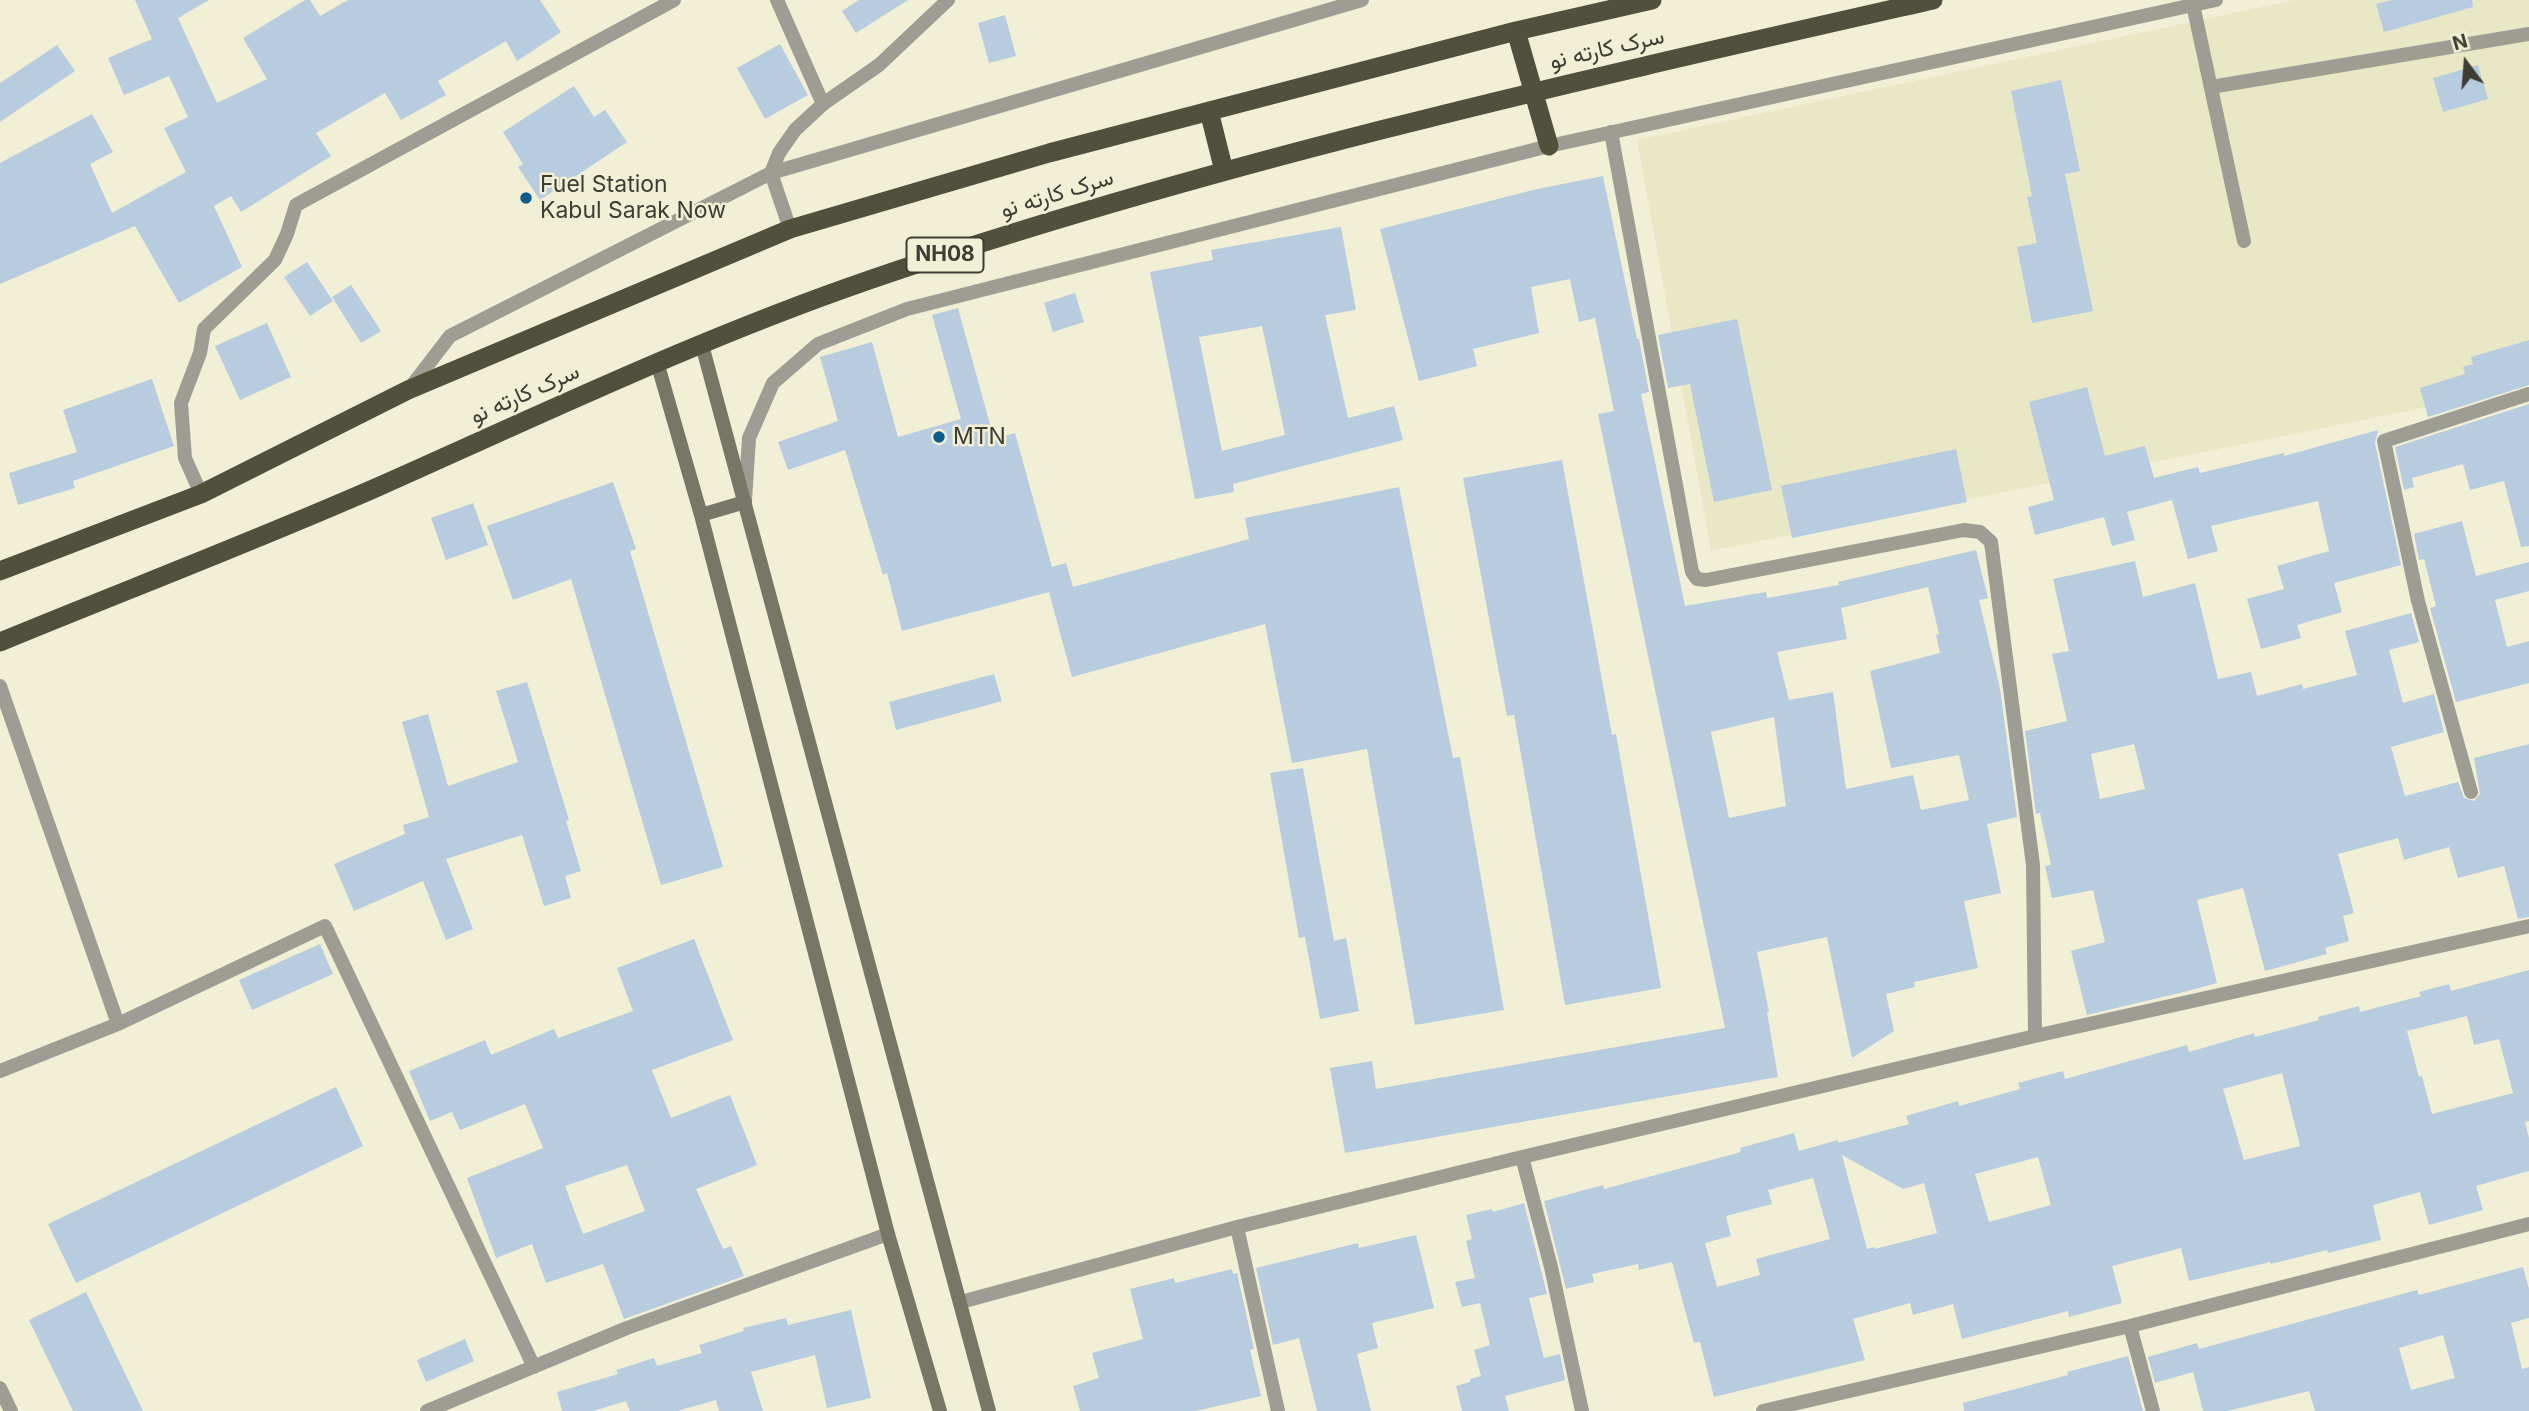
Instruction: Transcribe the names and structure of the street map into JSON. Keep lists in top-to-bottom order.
{
  "streets": {
    "highway": ["سرک کارته نو", "NH08"]
  },
  "places": ["Fuel Station Kabul Sarak Now", "MTN"],
  "north": "top"
}
